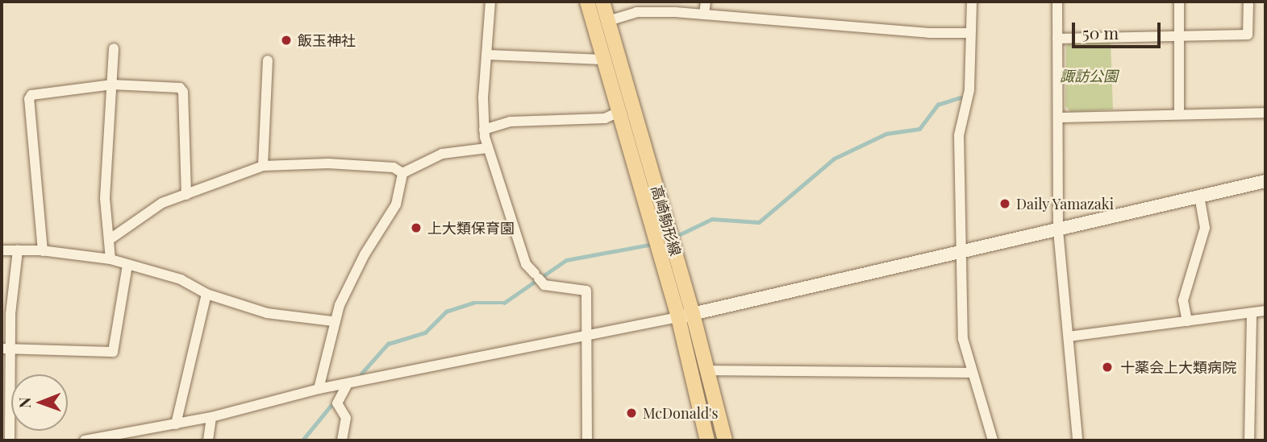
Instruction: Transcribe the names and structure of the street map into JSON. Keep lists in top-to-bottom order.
{
  "streets": {
    "main road": ["高崎駒形線"]
  },
  "parks": ["諏訪公園"],
  "places": [
    "飯玉神社",
    "Daily Yamazaki",
    "上大類保育園",
    "十薬会上大類病院",
    "McDonald's"
  ],
  "scale_bar": "50 m",
  "north": "left"
}
